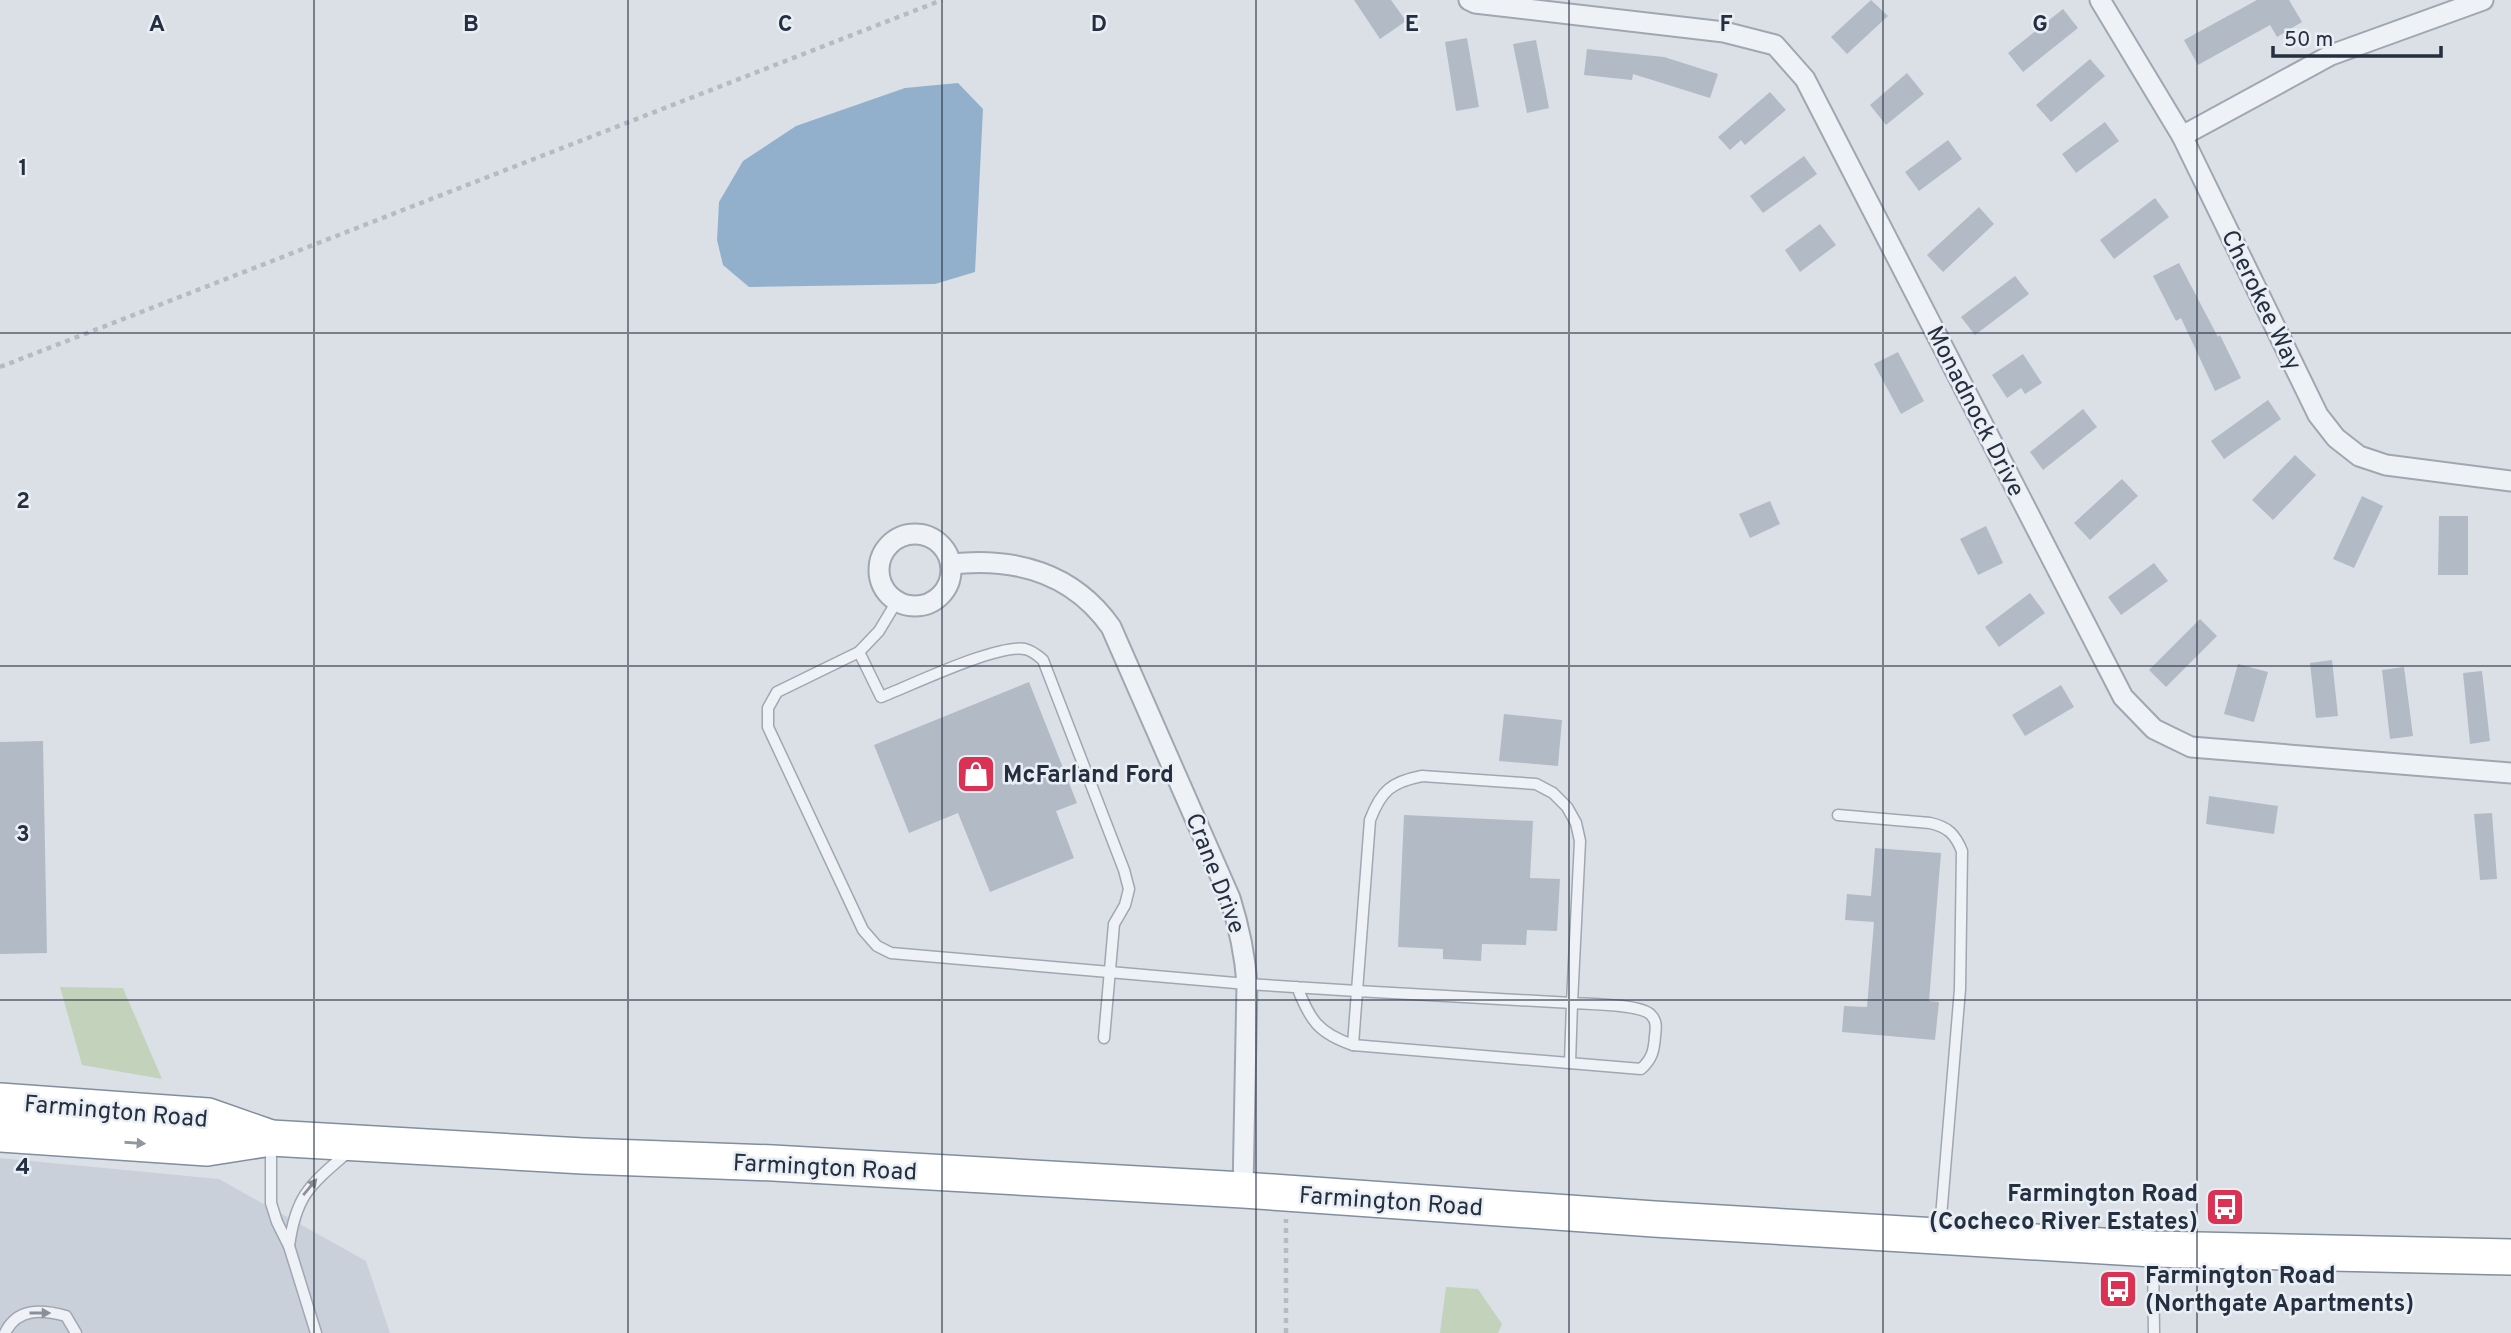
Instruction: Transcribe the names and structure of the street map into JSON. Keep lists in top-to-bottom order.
{
  "streets": {
    "highway": ["Farmington Road"],
    "street": ["Cherokee Way", "Monadnock Drive", "Crane Drive"]
  },
  "crossings": [
    ["Crane Drive", "Farmington Road"]
  ],
  "places": {
    "shop": ["McFarland Ford"],
    "bus stop": ["Farmington Road (Cocheco River Estates)", "Farmington Road (Northgate Apartments)"]
  },
  "scale_bar": "50 m",
  "grid": {
    "columns": [
      "A",
      "B",
      "C",
      "D",
      "E",
      "F",
      "G"
    ],
    "rows": [
      "1",
      "2",
      "3",
      "4"
    ]
  }
}
